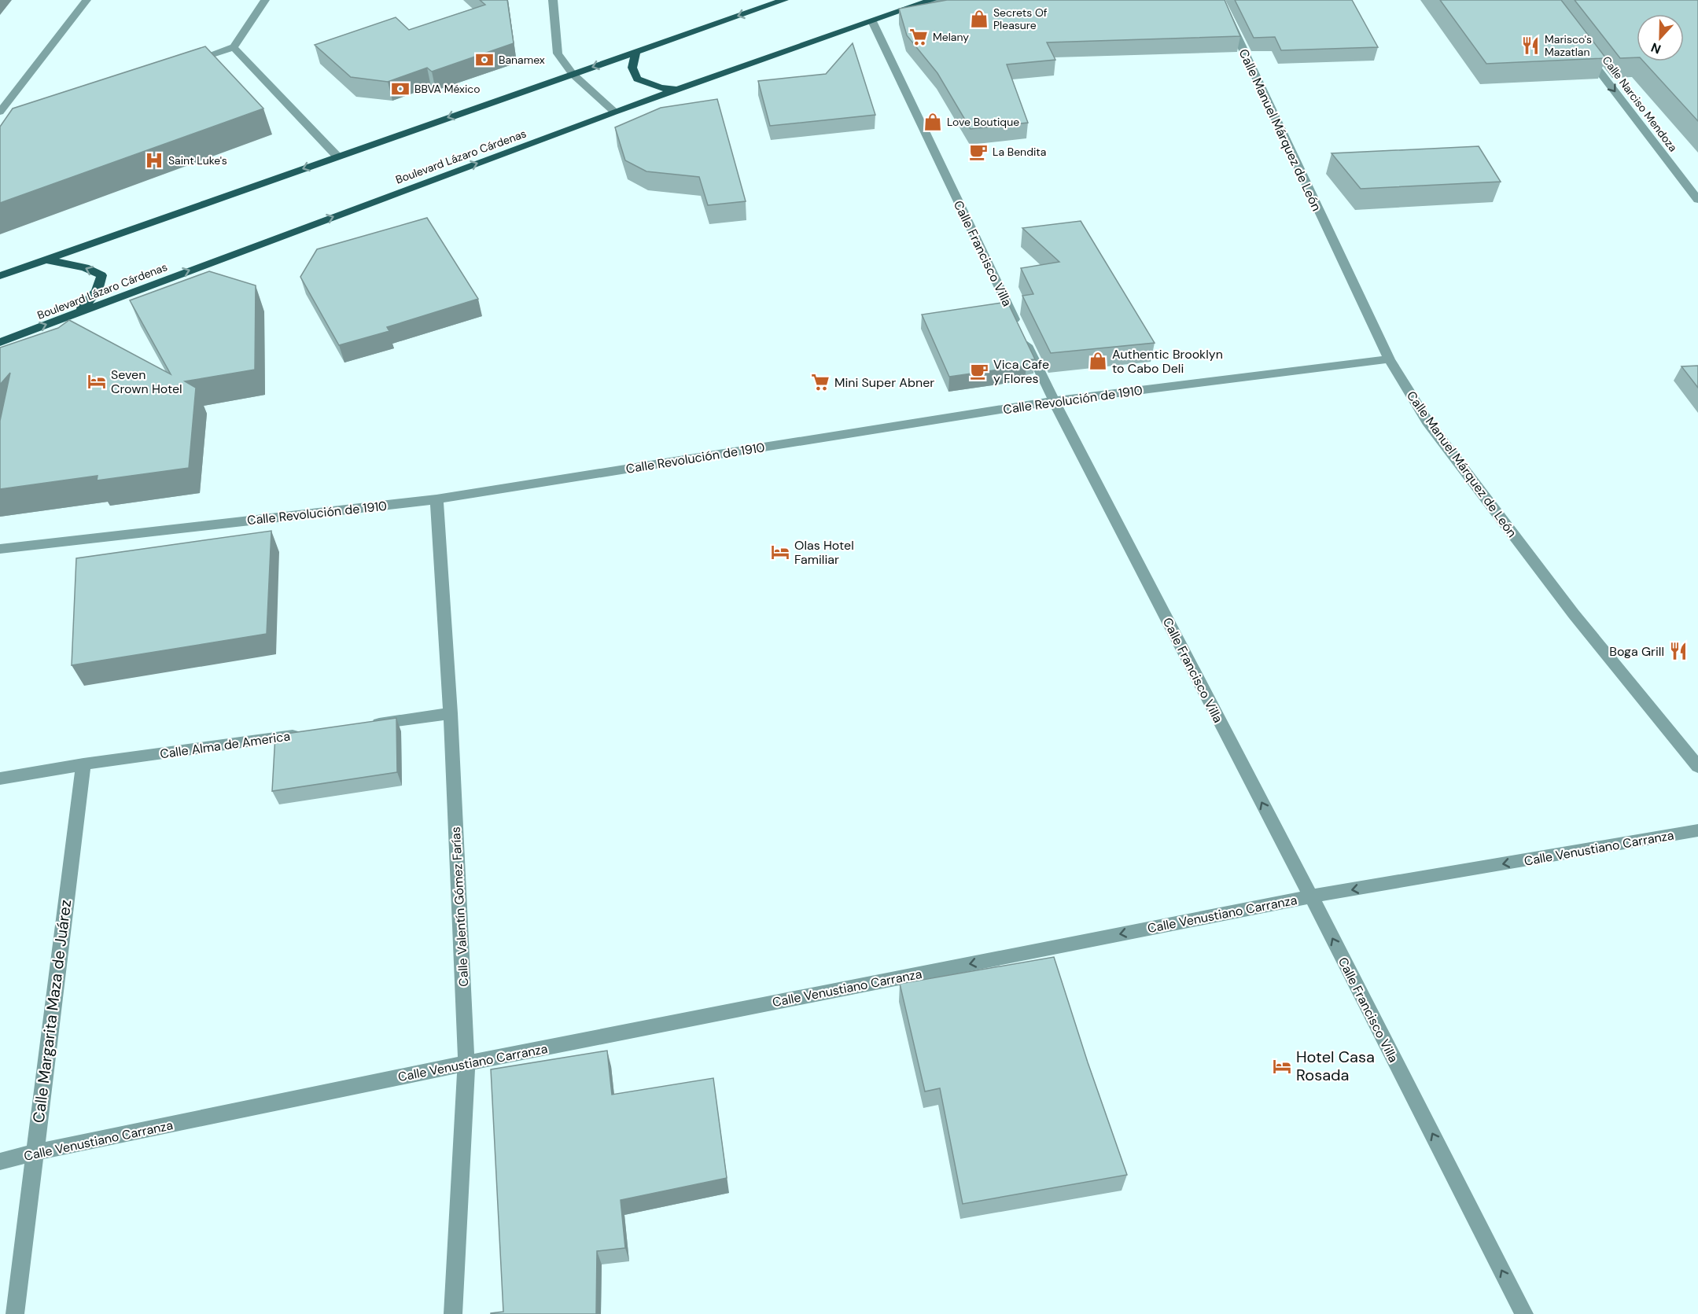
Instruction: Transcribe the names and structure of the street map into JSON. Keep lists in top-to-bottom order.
{
  "streets": {
    "main road": ["Boulevard Lázaro Cárdenas"],
    "street": [
      "Calle Narciso Mendoza",
      "Calle Manuel Márquez de León",
      "Calle Francisco Villa",
      "Calle Revolución de 1910",
      "Calle Alma de America",
      "Calle Venustiano Carranza",
      "Calle Valentín Gómez Farías",
      "Calle Margarita Maza de Juárez"
    ]
  },
  "crossings": [
    ["Calle Manuel Márquez de León", "Calle Revolución de 1910"],
    ["Boulevard Lázaro Cárdenas", "Calle Francisco Villa"],
    ["Calle Francisco Villa", "Calle Revolución de 1910"],
    ["Calle Francisco Villa", "Calle Venustiano Carranza"],
    ["Calle Revolución de 1910", "Calle Valentín Gómez Farías"],
    ["Calle Alma de America", "Calle Margarita Maza de Juárez"],
    ["Calle Venustiano Carranza", "Calle Valentín Gómez Farías"],
    ["Calle Venustiano Carranza", "Calle Margarita Maza de Juárez"]
  ],
  "one_way": ["Calle Narciso Mendoza", "Calle Francisco Villa", "Calle Venustiano Carranza"],
  "places": {
    "shop": ["Secrets Of Pleasure", "Love Boutique", "Authentic Brooklyn to Cabo Deli"],
    "supermarket": ["Melany", "Mini Super Abner"],
    "restaurant": ["Marisco's Mazatlan", "Boga Grill"],
    "bank": ["Banamex", "BBVA México"],
    "cafe": ["La Bendita", "Vica Cafe y Flores"],
    "hospital": ["Saint Luke's"],
    "hotel": ["Seven Crown Hotel", "Olas Hotel Familiar", "Hotel Casa Rosada"]
  },
  "north": "bottom"
}
